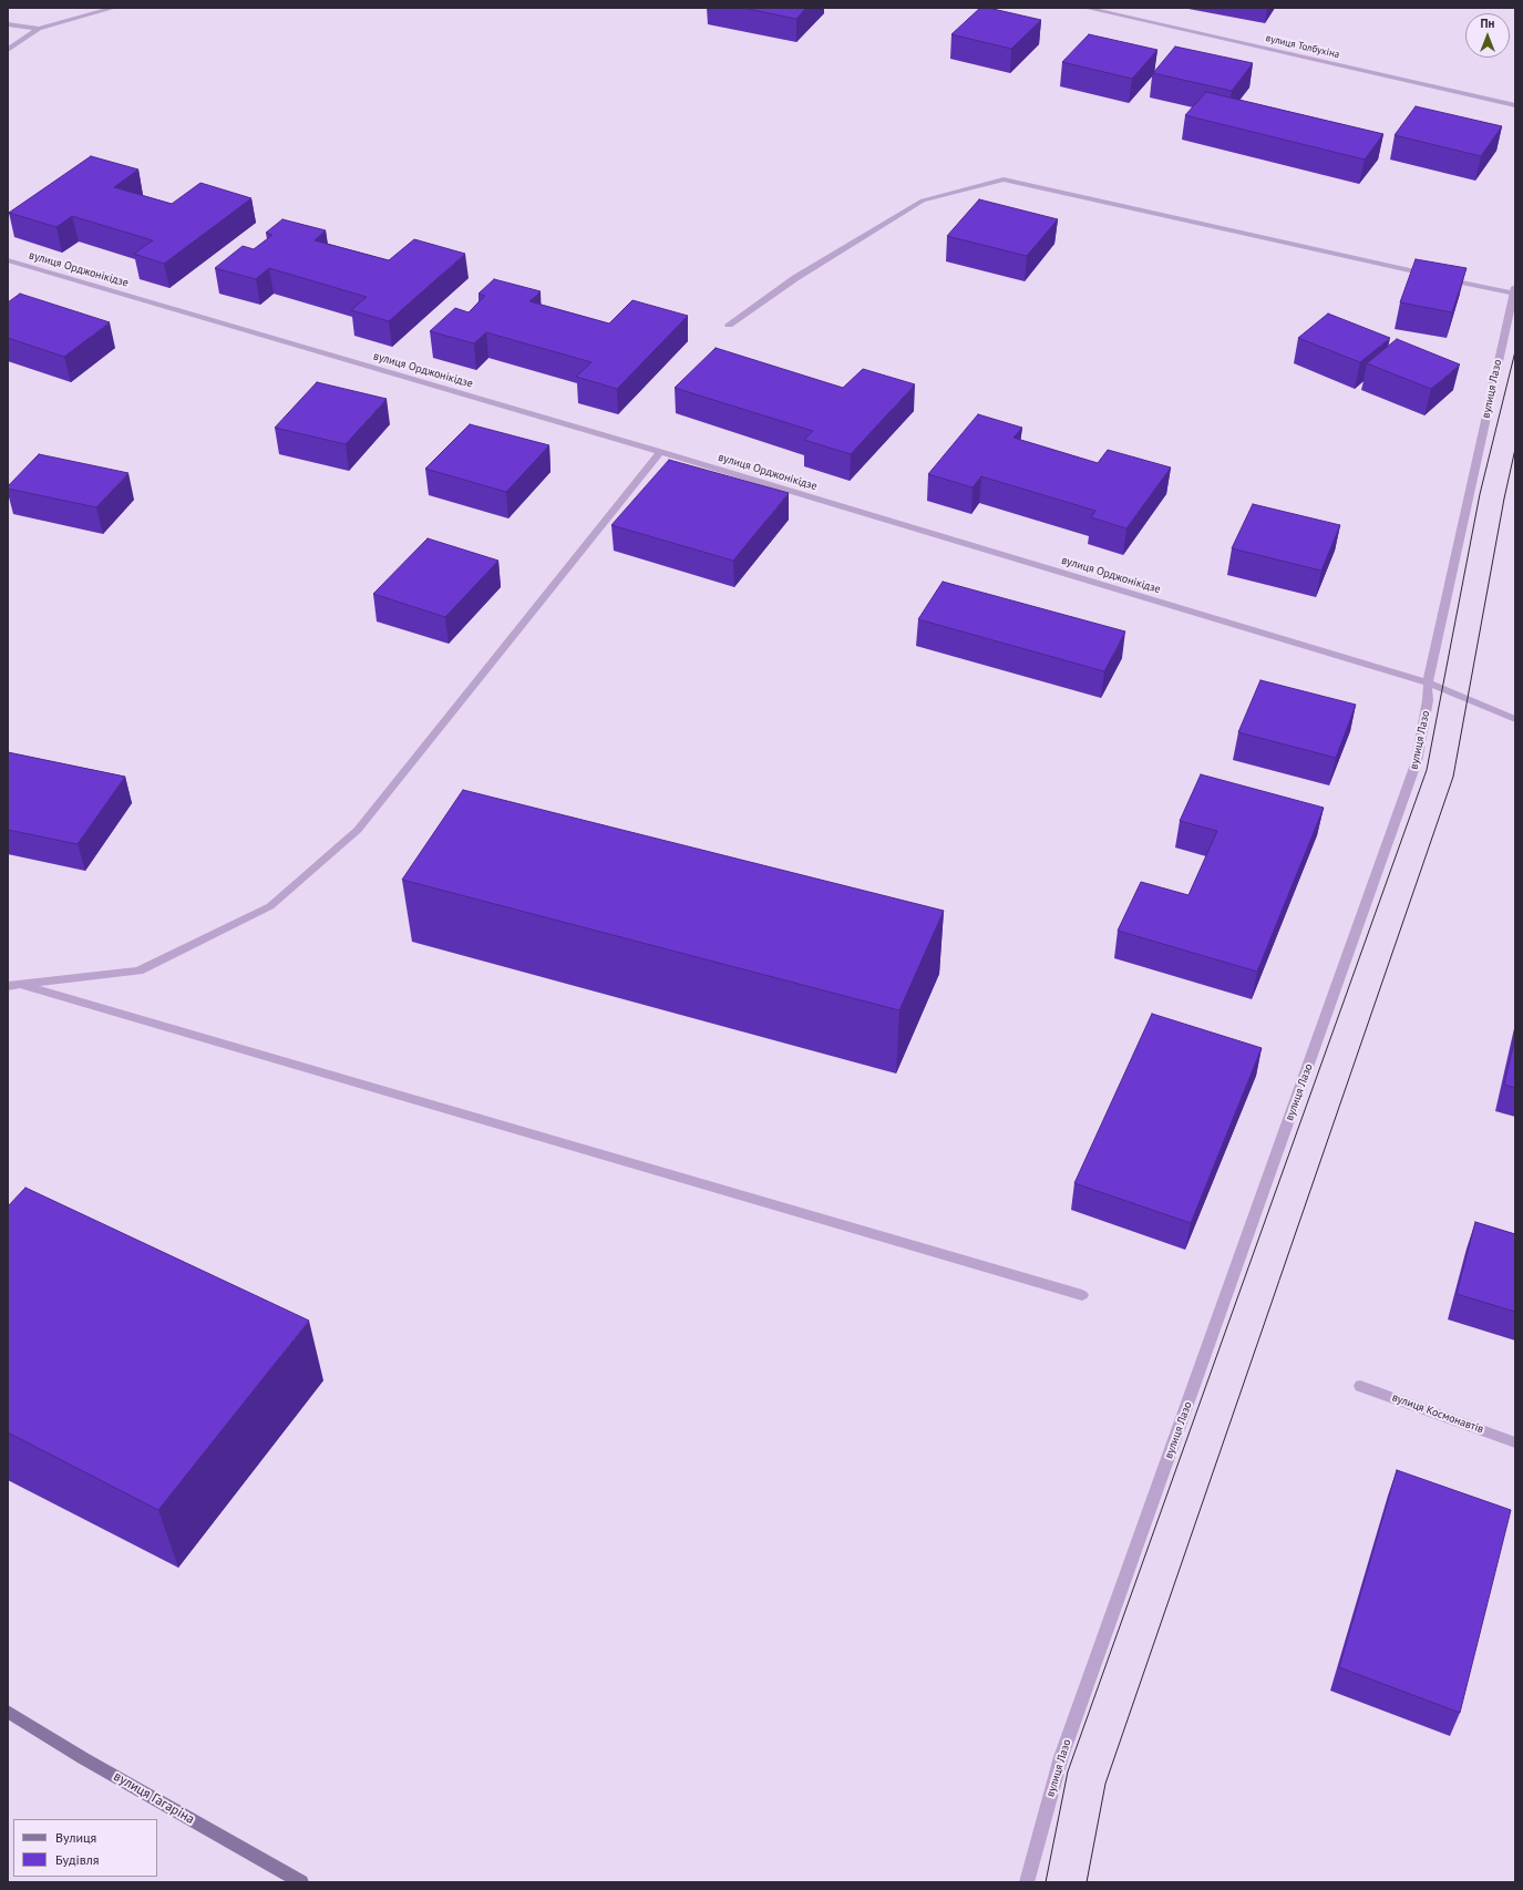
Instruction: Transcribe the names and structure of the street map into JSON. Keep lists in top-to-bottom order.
{
  "streets": {
    "main road": ["вулиця Гагаріна"],
    "street": [
      "вулиця Толбухіна",
      "вулиця Орджонікідзе",
      "вулиця Лазо",
      "вулиця Космонавтів"
    ]
  },
  "crossings": [
    ["вулиця Орджонікідзе", "вулиця Лазо"]
  ],
  "legend": ["Вулиця", "Будівля"],
  "north": "top"
}
